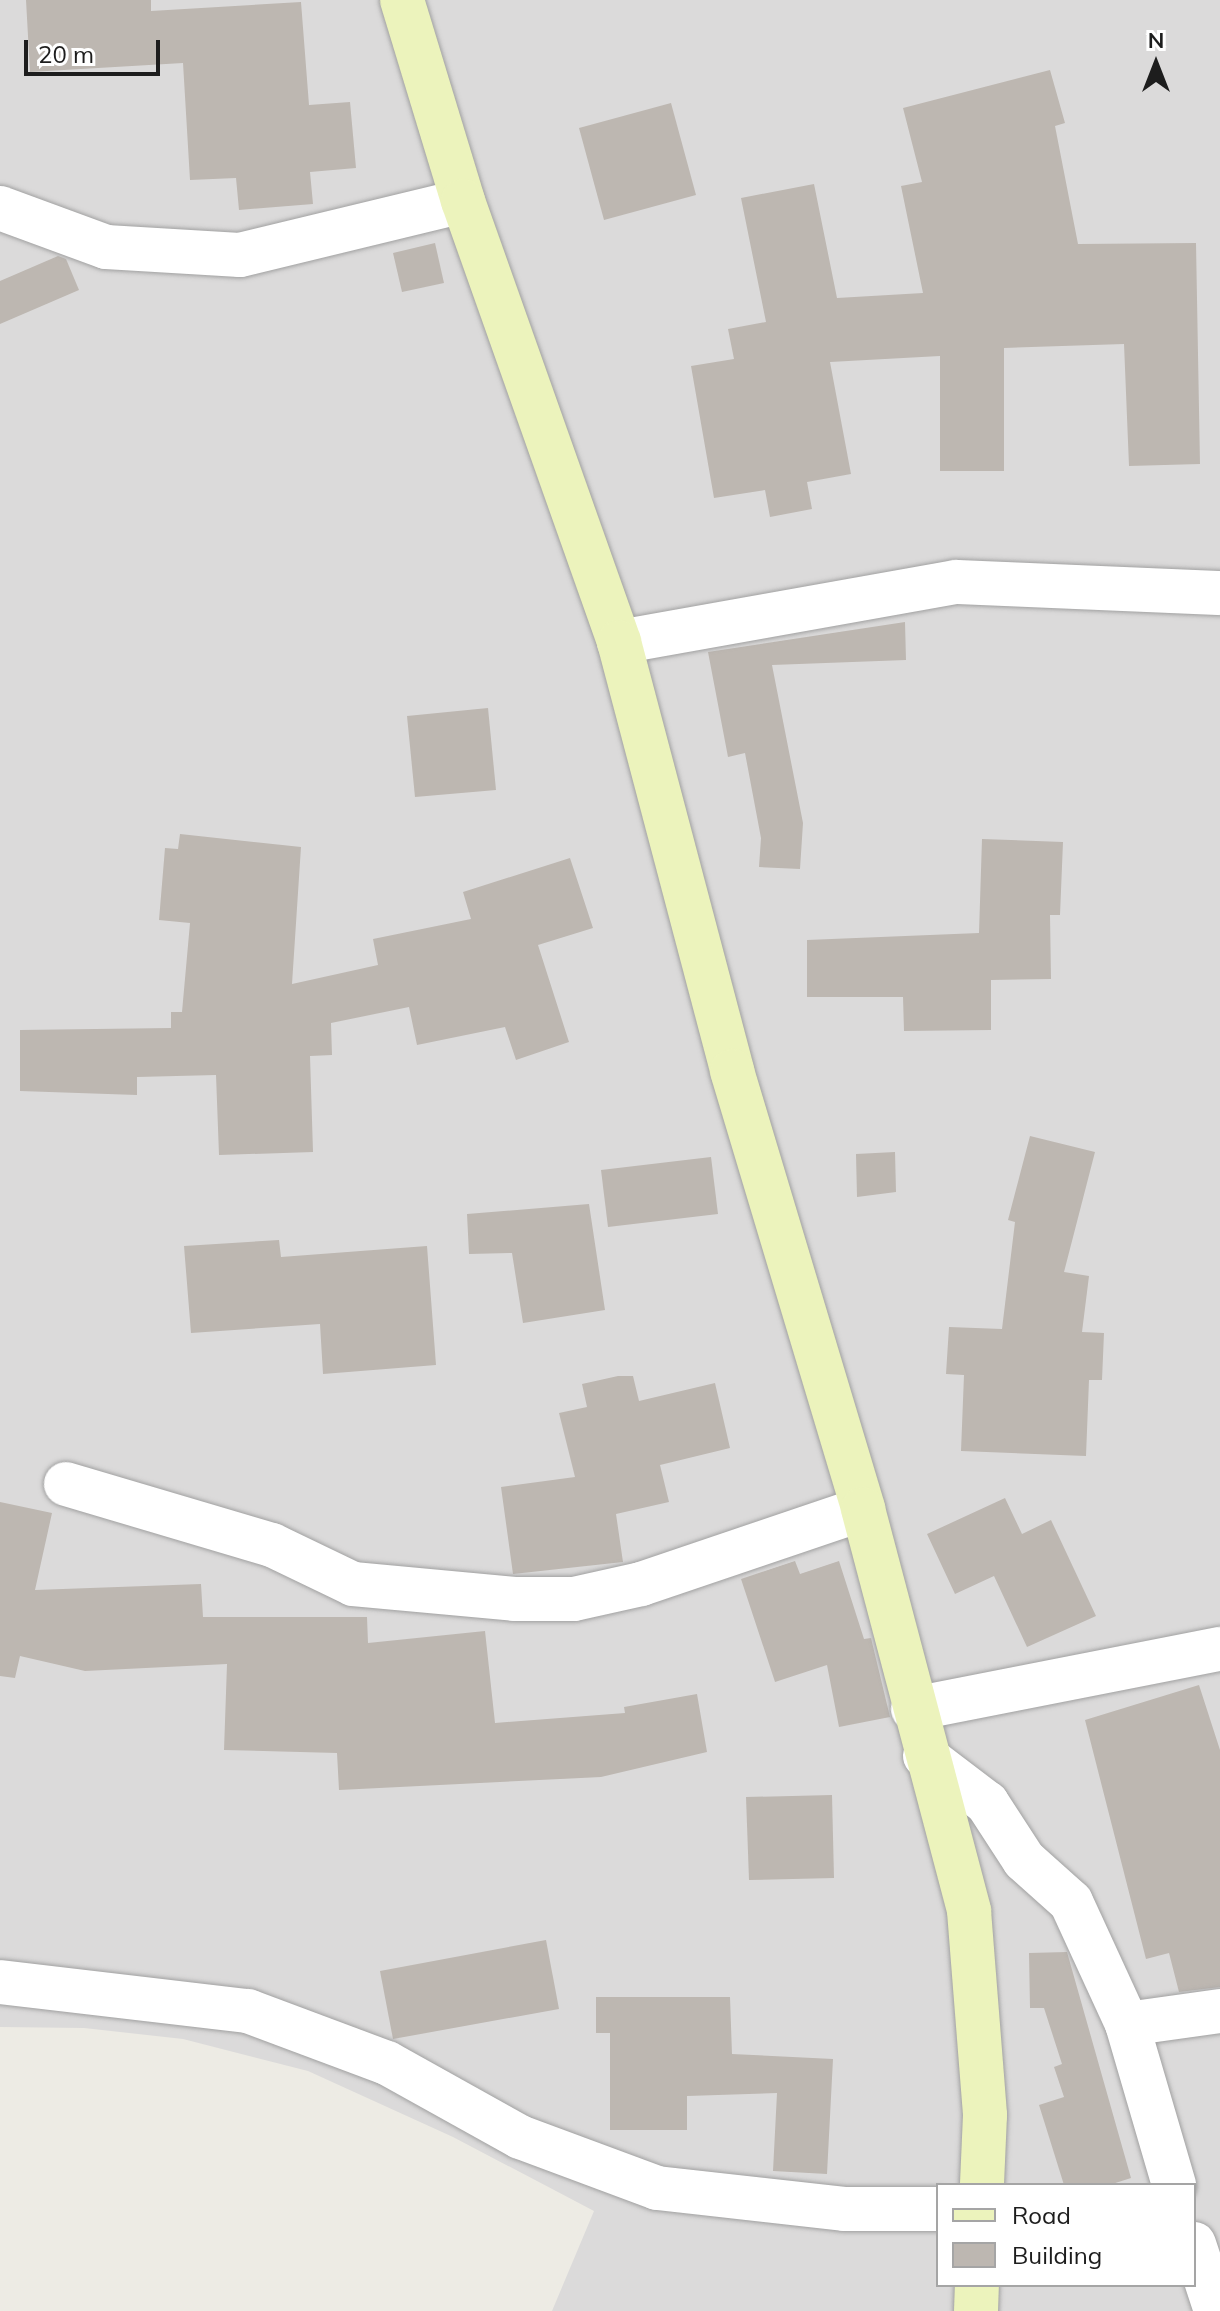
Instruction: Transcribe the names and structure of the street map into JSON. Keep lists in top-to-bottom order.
{
  "legend": ["Road", "Building"],
  "scale_bar": "20 m",
  "north": "top"
}
